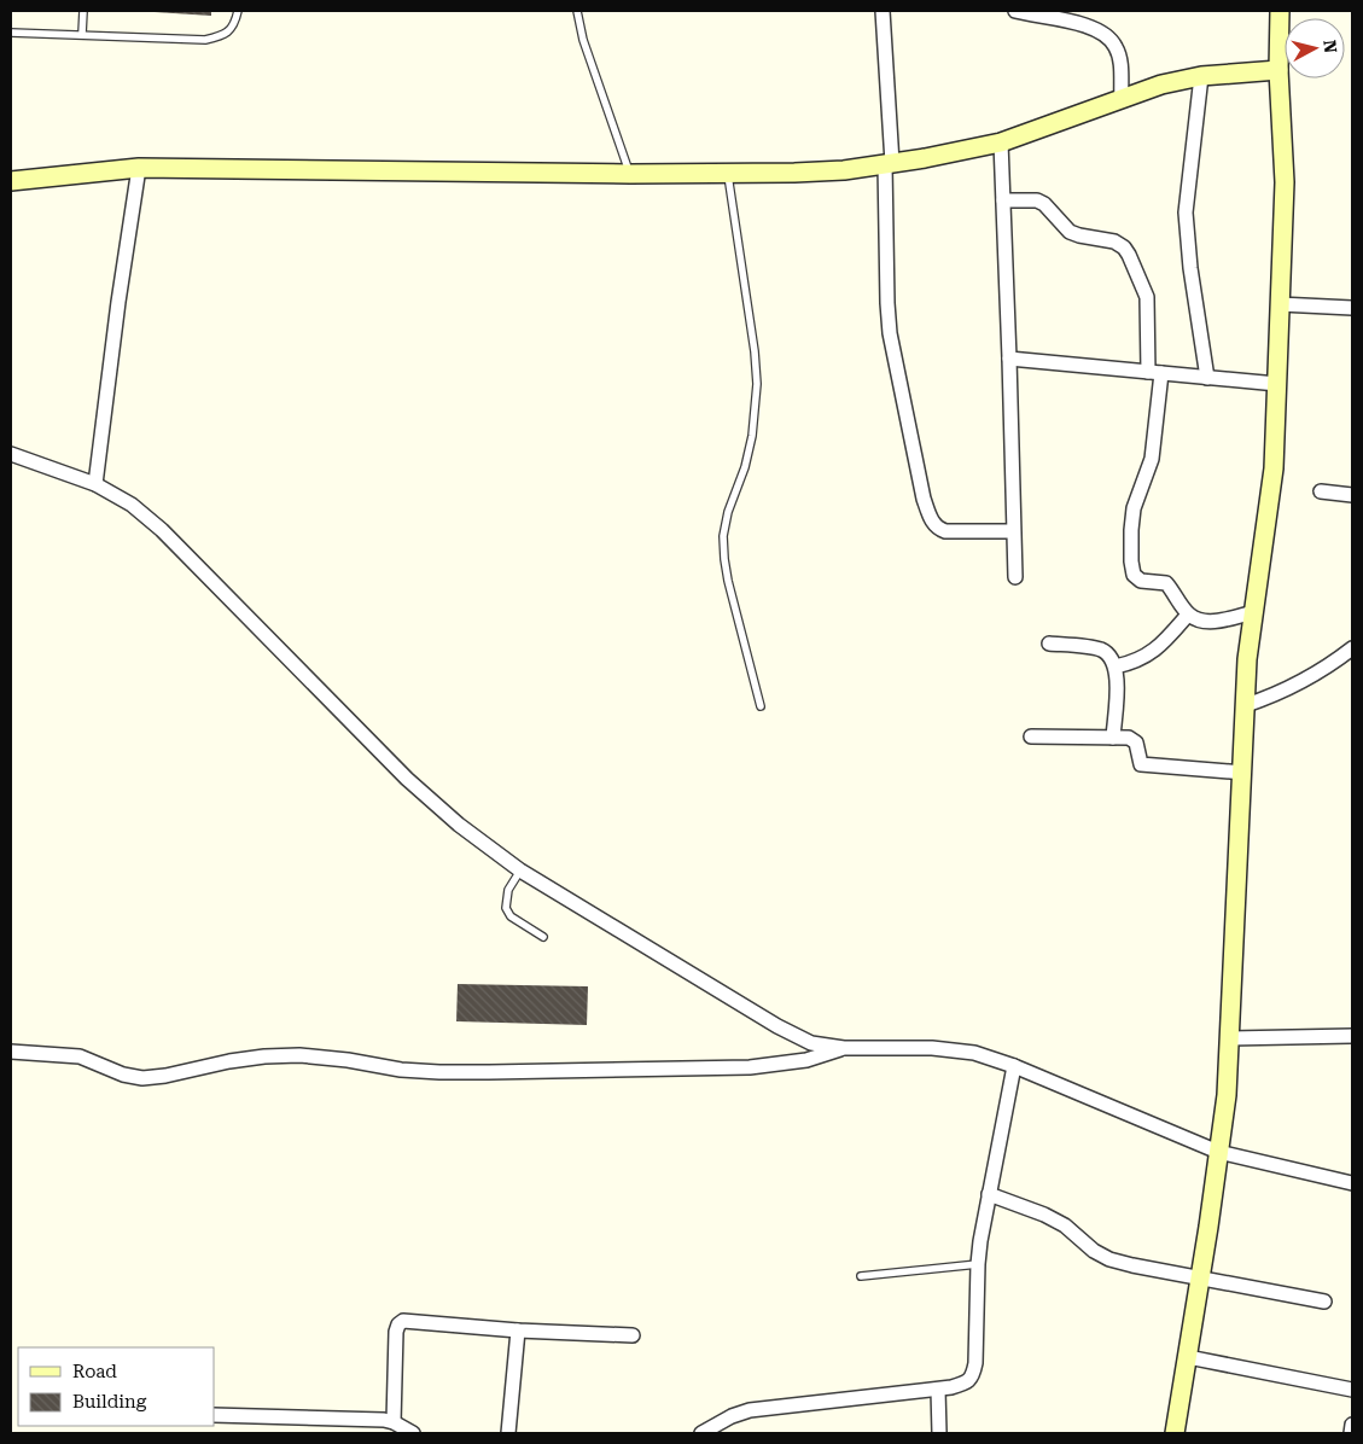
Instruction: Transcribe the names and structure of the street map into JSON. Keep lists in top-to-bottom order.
{
  "legend": ["Road", "Building"],
  "north": "right"
}
